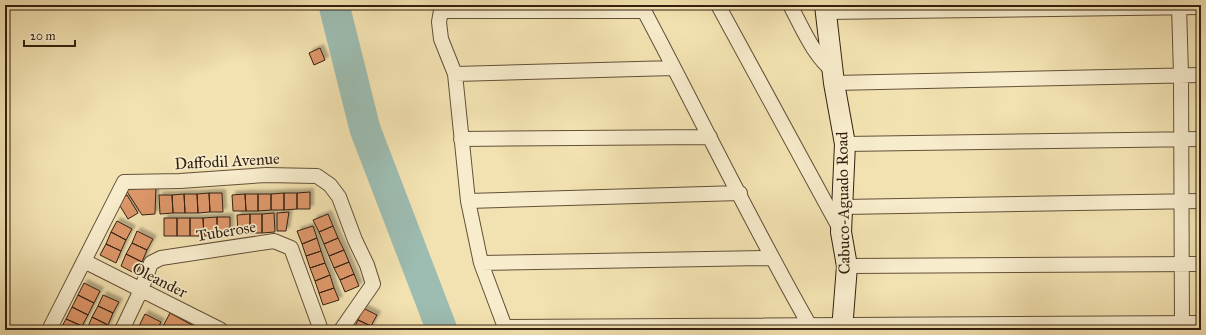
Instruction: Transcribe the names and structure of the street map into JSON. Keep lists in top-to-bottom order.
{
  "streets": {
    "street": [
      "Daffodil Avenue",
      "Cabuco-Aguado Road",
      "Tuberose",
      "Oleander"
    ]
  },
  "crossings": [
    ["Daffodil Avenue", "Oleander"],
    ["Tuberose", "Oleander"]
  ],
  "scale_bar": "20 m"
}
